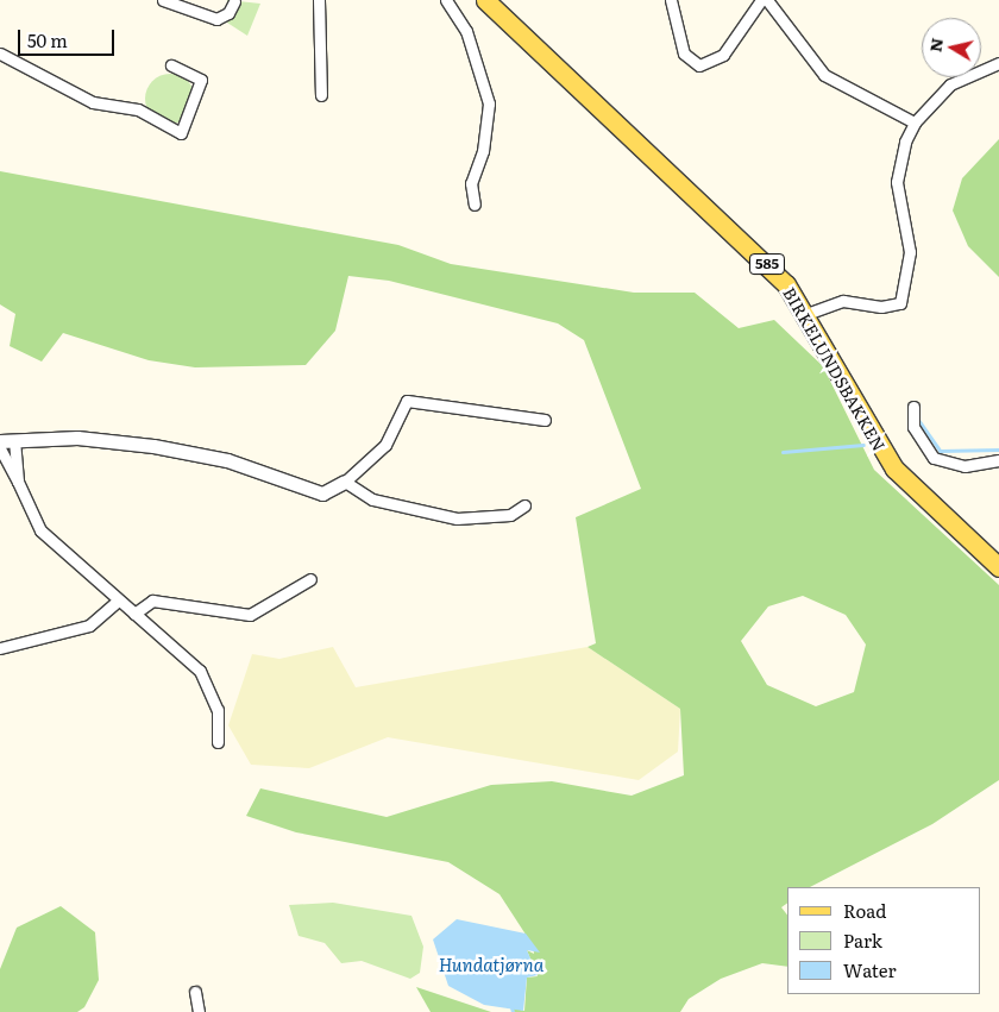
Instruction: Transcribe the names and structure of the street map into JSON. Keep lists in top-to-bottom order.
{
  "streets": {
    "main road": ["585", "BIRKELUNDSBAKKEN"]
  },
  "water": ["Hundatjørna"],
  "legend": ["Road", "Park", "Water"],
  "scale_bar": "50 m",
  "north": "left"
}
